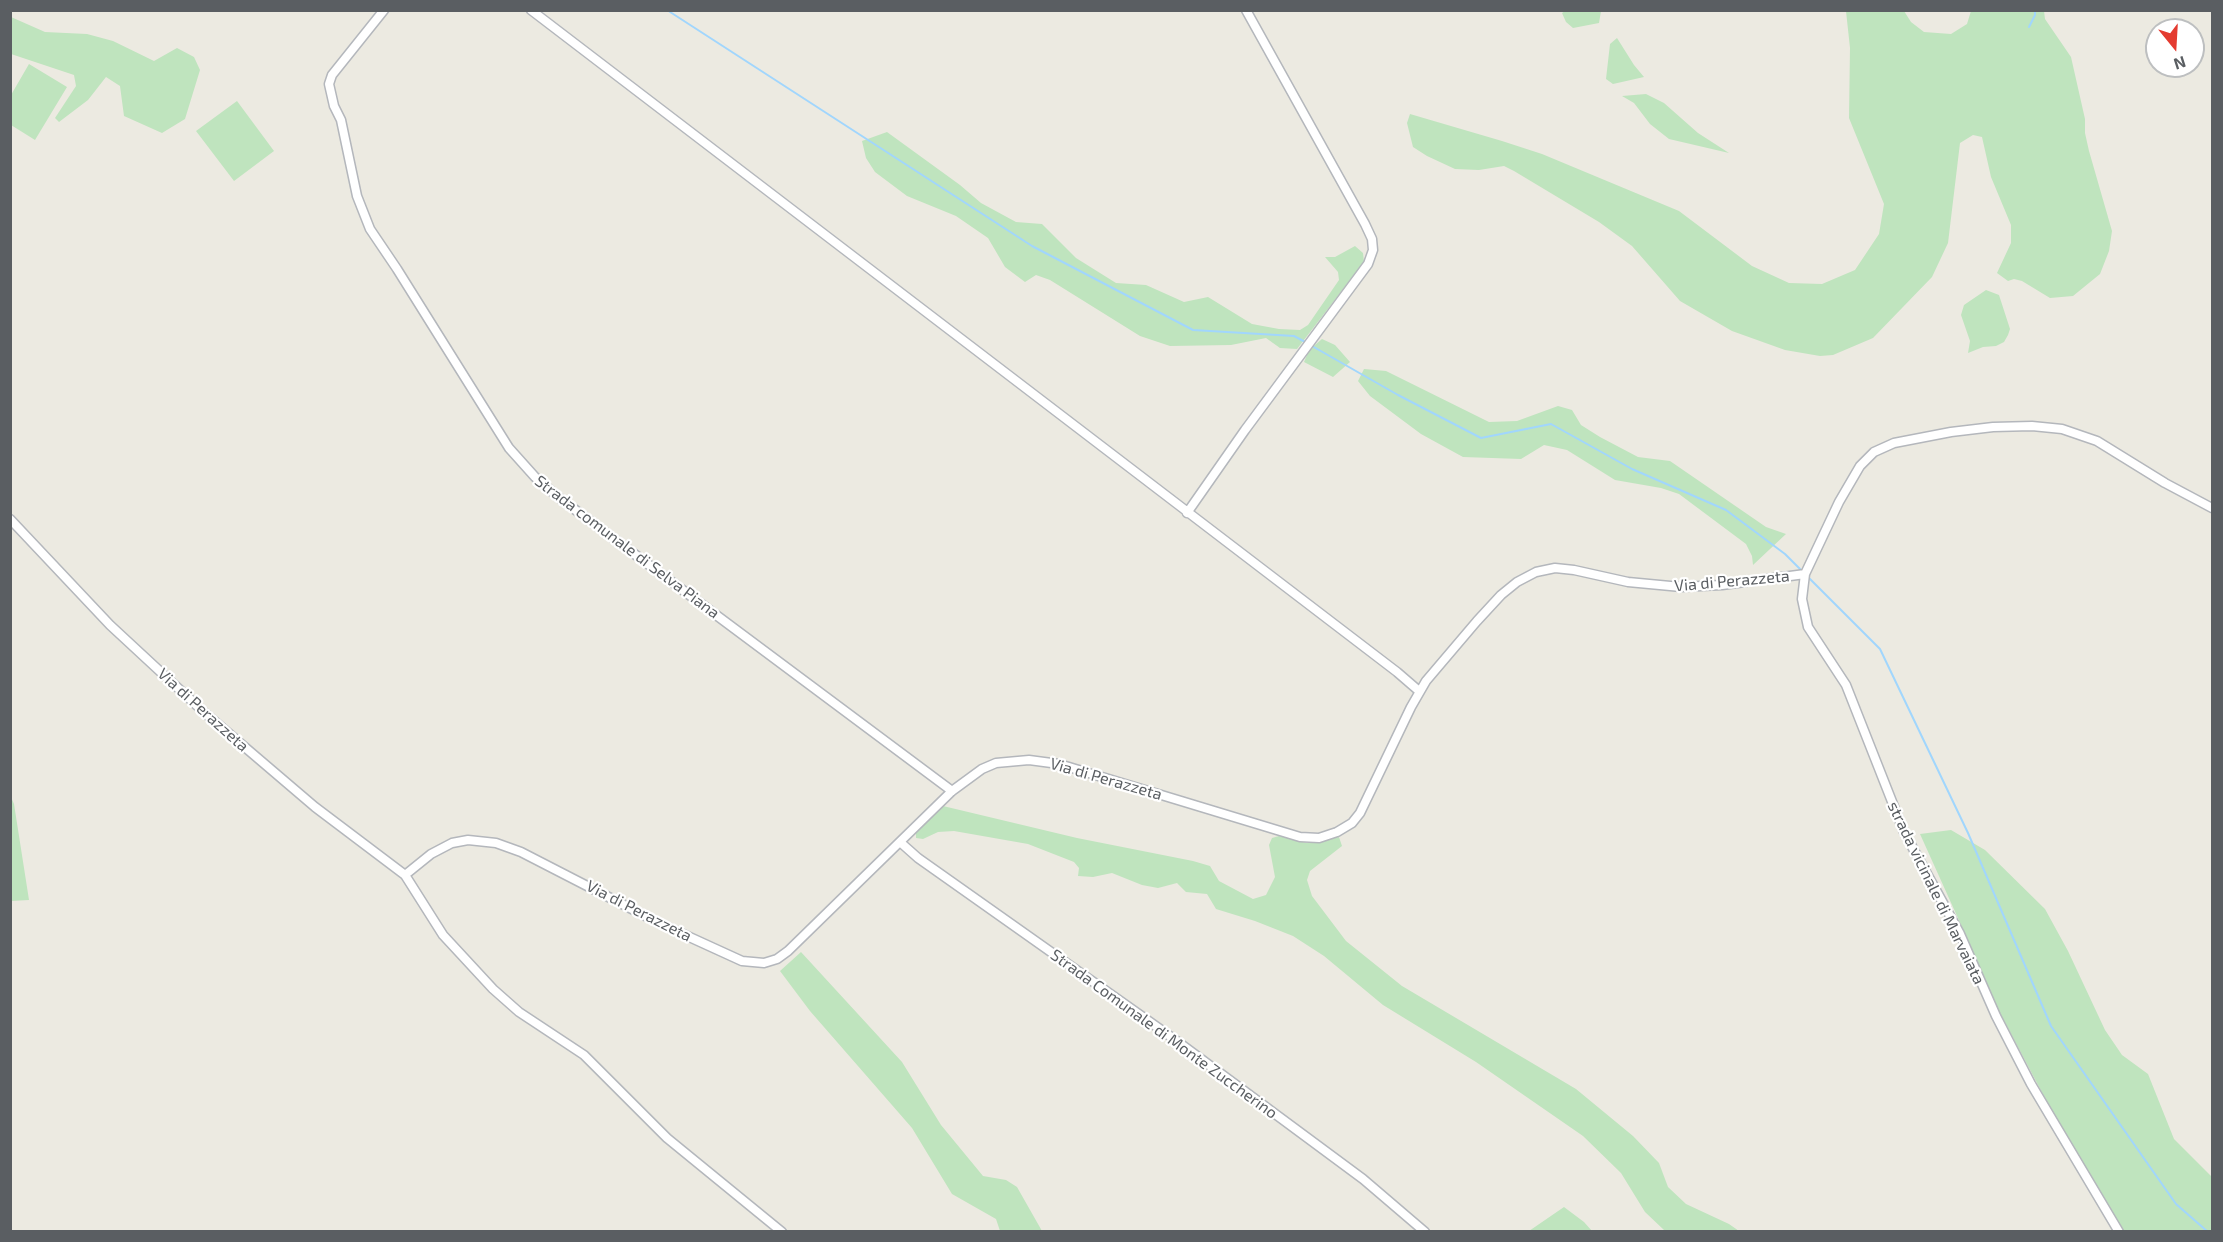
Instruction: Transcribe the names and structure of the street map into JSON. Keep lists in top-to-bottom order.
{
  "streets": {
    "street": [
      "Strada comunale di Selva Piana",
      "Via di Perazzeta",
      "strada vicinale di Marvaiata",
      "Strada Comunale di Monte Zuccherino"
    ]
  },
  "crossings": [
    ["Strada comunale di Selva Piana", "Via di Perazzeta"],
    ["Via di Perazzeta", "strada vicinale di Marvaiata"],
    ["Via di Perazzeta", "Strada Comunale di Monte Zuccherino"]
  ],
  "north": "bottom"
}
